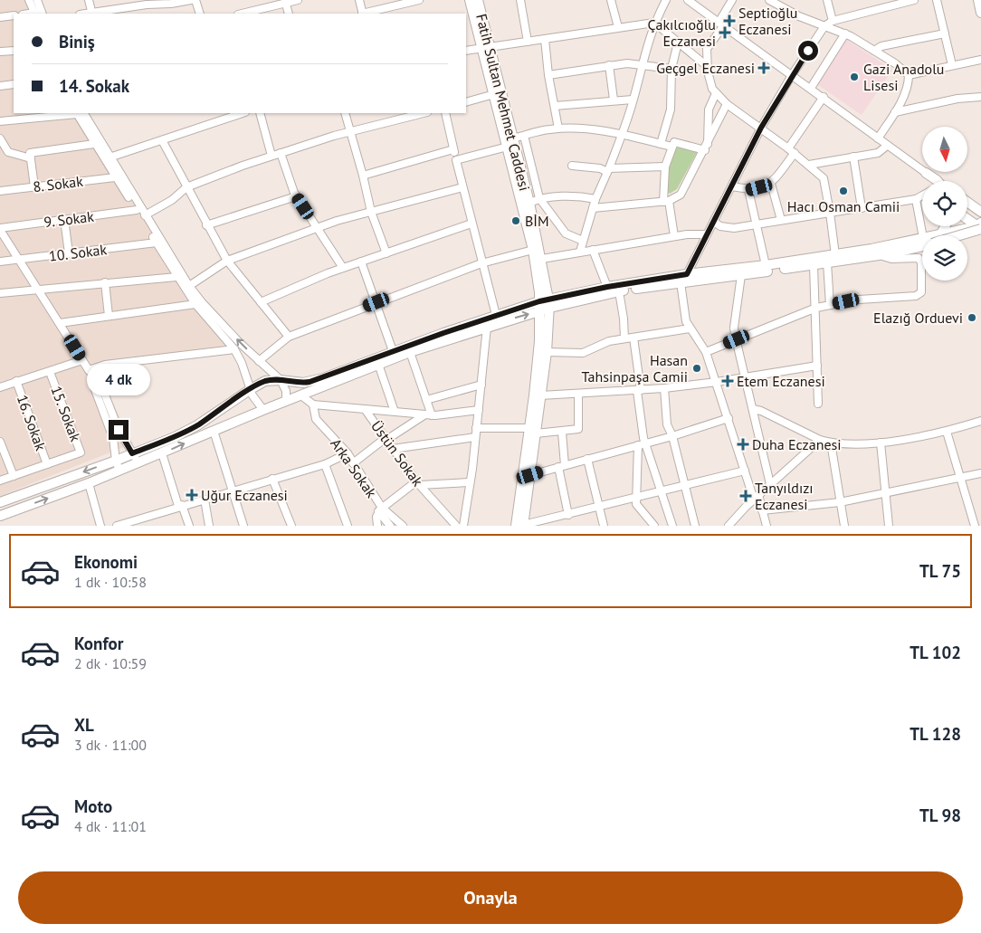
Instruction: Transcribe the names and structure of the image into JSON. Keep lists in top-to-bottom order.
{
  "streets": {
    "main road": ["Fatih Sultan Mehmet Caddesi"],
    "street": [
      "8. Sokak",
      "9. Sokak",
      "10. Sokak",
      "15. Sokak",
      "16. Sokak",
      "Üstün Sokak",
      "Arka Sokak"
    ]
  },
  "crossings": [
    ["15. Sokak", "16. Sokak"],
    ["Üstün Sokak", "Arka Sokak"]
  ],
  "places": {
    "health": [
      "Septioğlu Eczanesi",
      "Çakılcıoğlu Eczanesi",
      "Geçgel Eczanesi",
      "Etem Eczanesi",
      "Duha Eczanesi",
      "Uğur Eczanesi",
      "Tanyıldızı Eczanesi"
    ],
    "other": [
      "Gazi Anadolu Lisesi",
      "Hacı Osman Camii",
      "BİM",
      "Elazığ Orduevi",
      "Hasan Tahsinpaşa Camii"
    ]
  },
  "north": "bottom",
  "page": {
    "banner": ["Biniş", "14. Sokak"],
    "bubble": "4 dk",
    "list": [
      {
        "name": "Ekonomi",
        "note": "1 dk · 10:58",
        "value": "TL 75"
      },
      {
        "name": "Konfor",
        "note": "2 dk · 10:59",
        "value": "TL 102"
      },
      {
        "name": "XL",
        "note": "3 dk · 11:00",
        "value": "TL 128"
      },
      {
        "name": "Moto",
        "note": "4 dk · 11:01",
        "value": "TL 98"
      }
    ],
    "buttons": "Onayla"
  }
}
